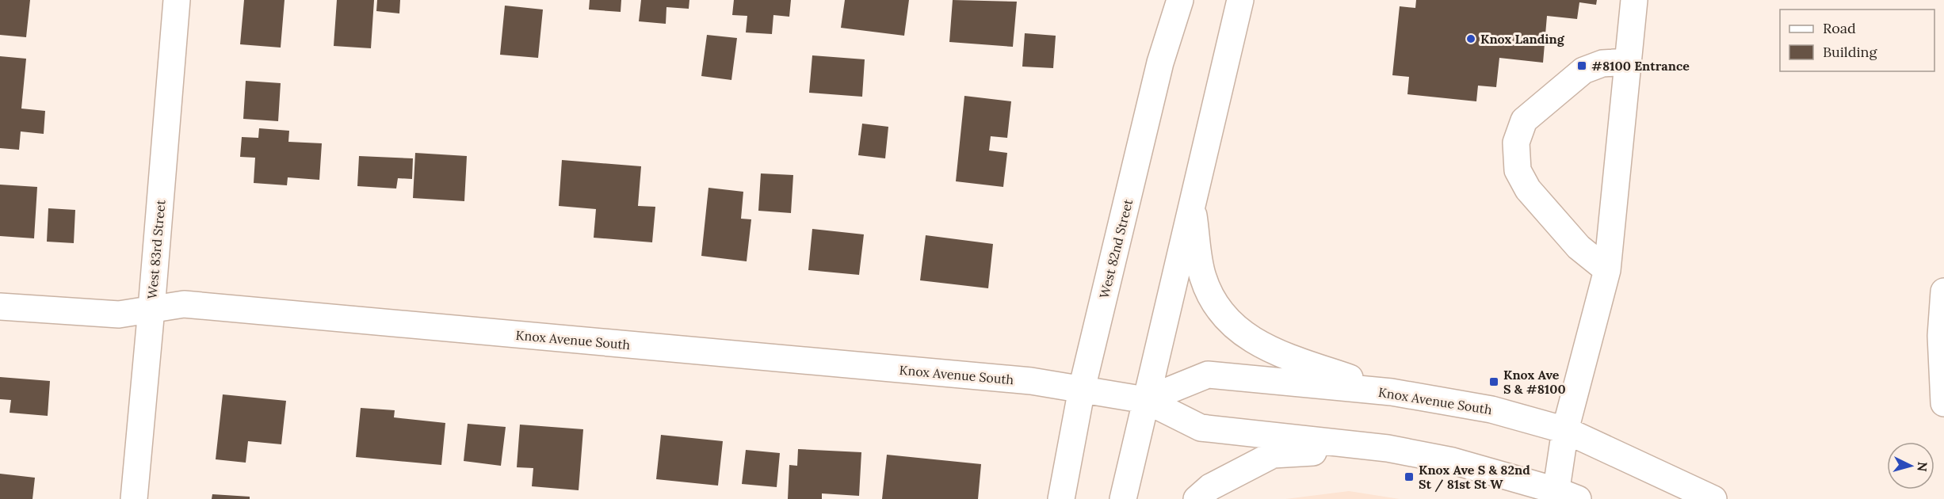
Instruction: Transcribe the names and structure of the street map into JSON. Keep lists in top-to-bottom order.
{
  "streets": {
    "street": ["West 82nd Street", "West 83rd Street", "Knox Avenue South"]
  },
  "crossings": [
    ["West 82nd Street", "Knox Avenue South"],
    ["West 83rd Street", "Knox Avenue South"]
  ],
  "places": {
    "other": ["Knox Landing"],
    "transit": ["#8100 Entrance", "Knox Ave S & #8100", "Knox Ave S & 82nd St / 81st St W"]
  },
  "legend": ["Road", "Building"],
  "north": "right"
}
